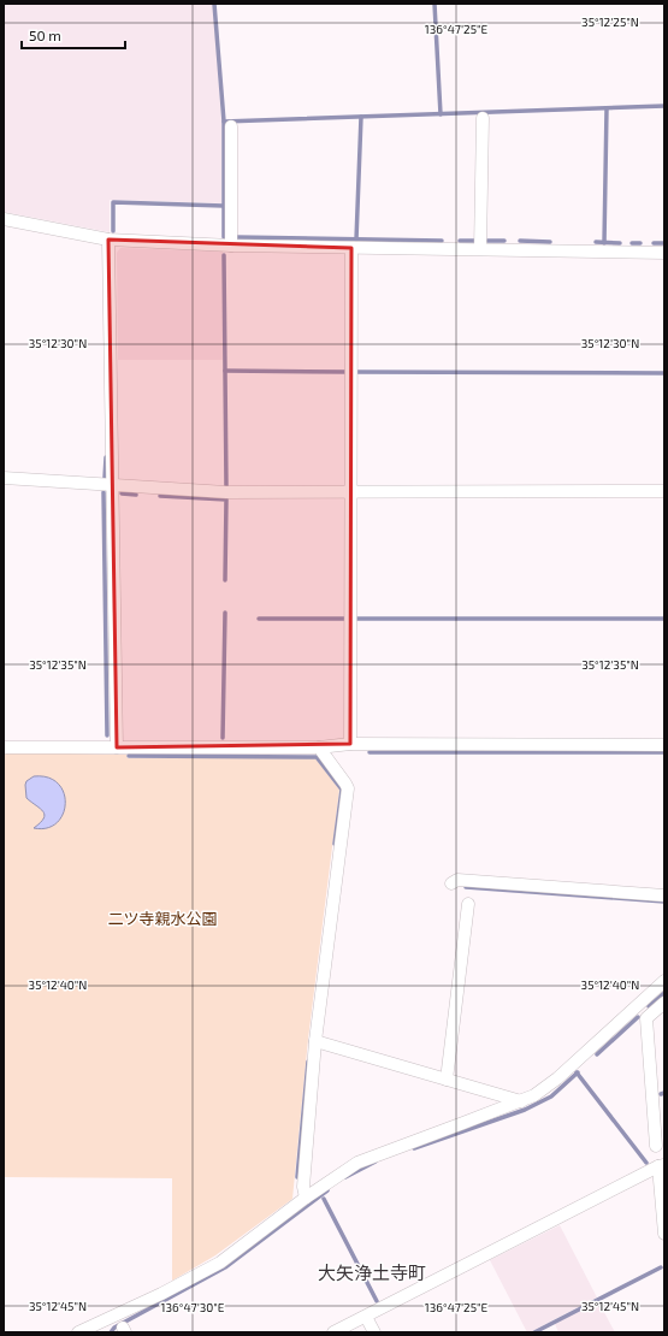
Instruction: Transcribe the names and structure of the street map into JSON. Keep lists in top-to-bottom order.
{
  "districts": ["大矢浄土寺町"],
  "parks": ["二ツ寺親水公園"],
  "scale_bar": "50 m",
  "coordinates": [
    "35°12'25\"N",
    "136°47'25\"E",
    "35°12'30\"N",
    "35°12'35\"N",
    "35°12'40\"N",
    "35°12'45\"N",
    "136°47'30\"E"
  ]
}
